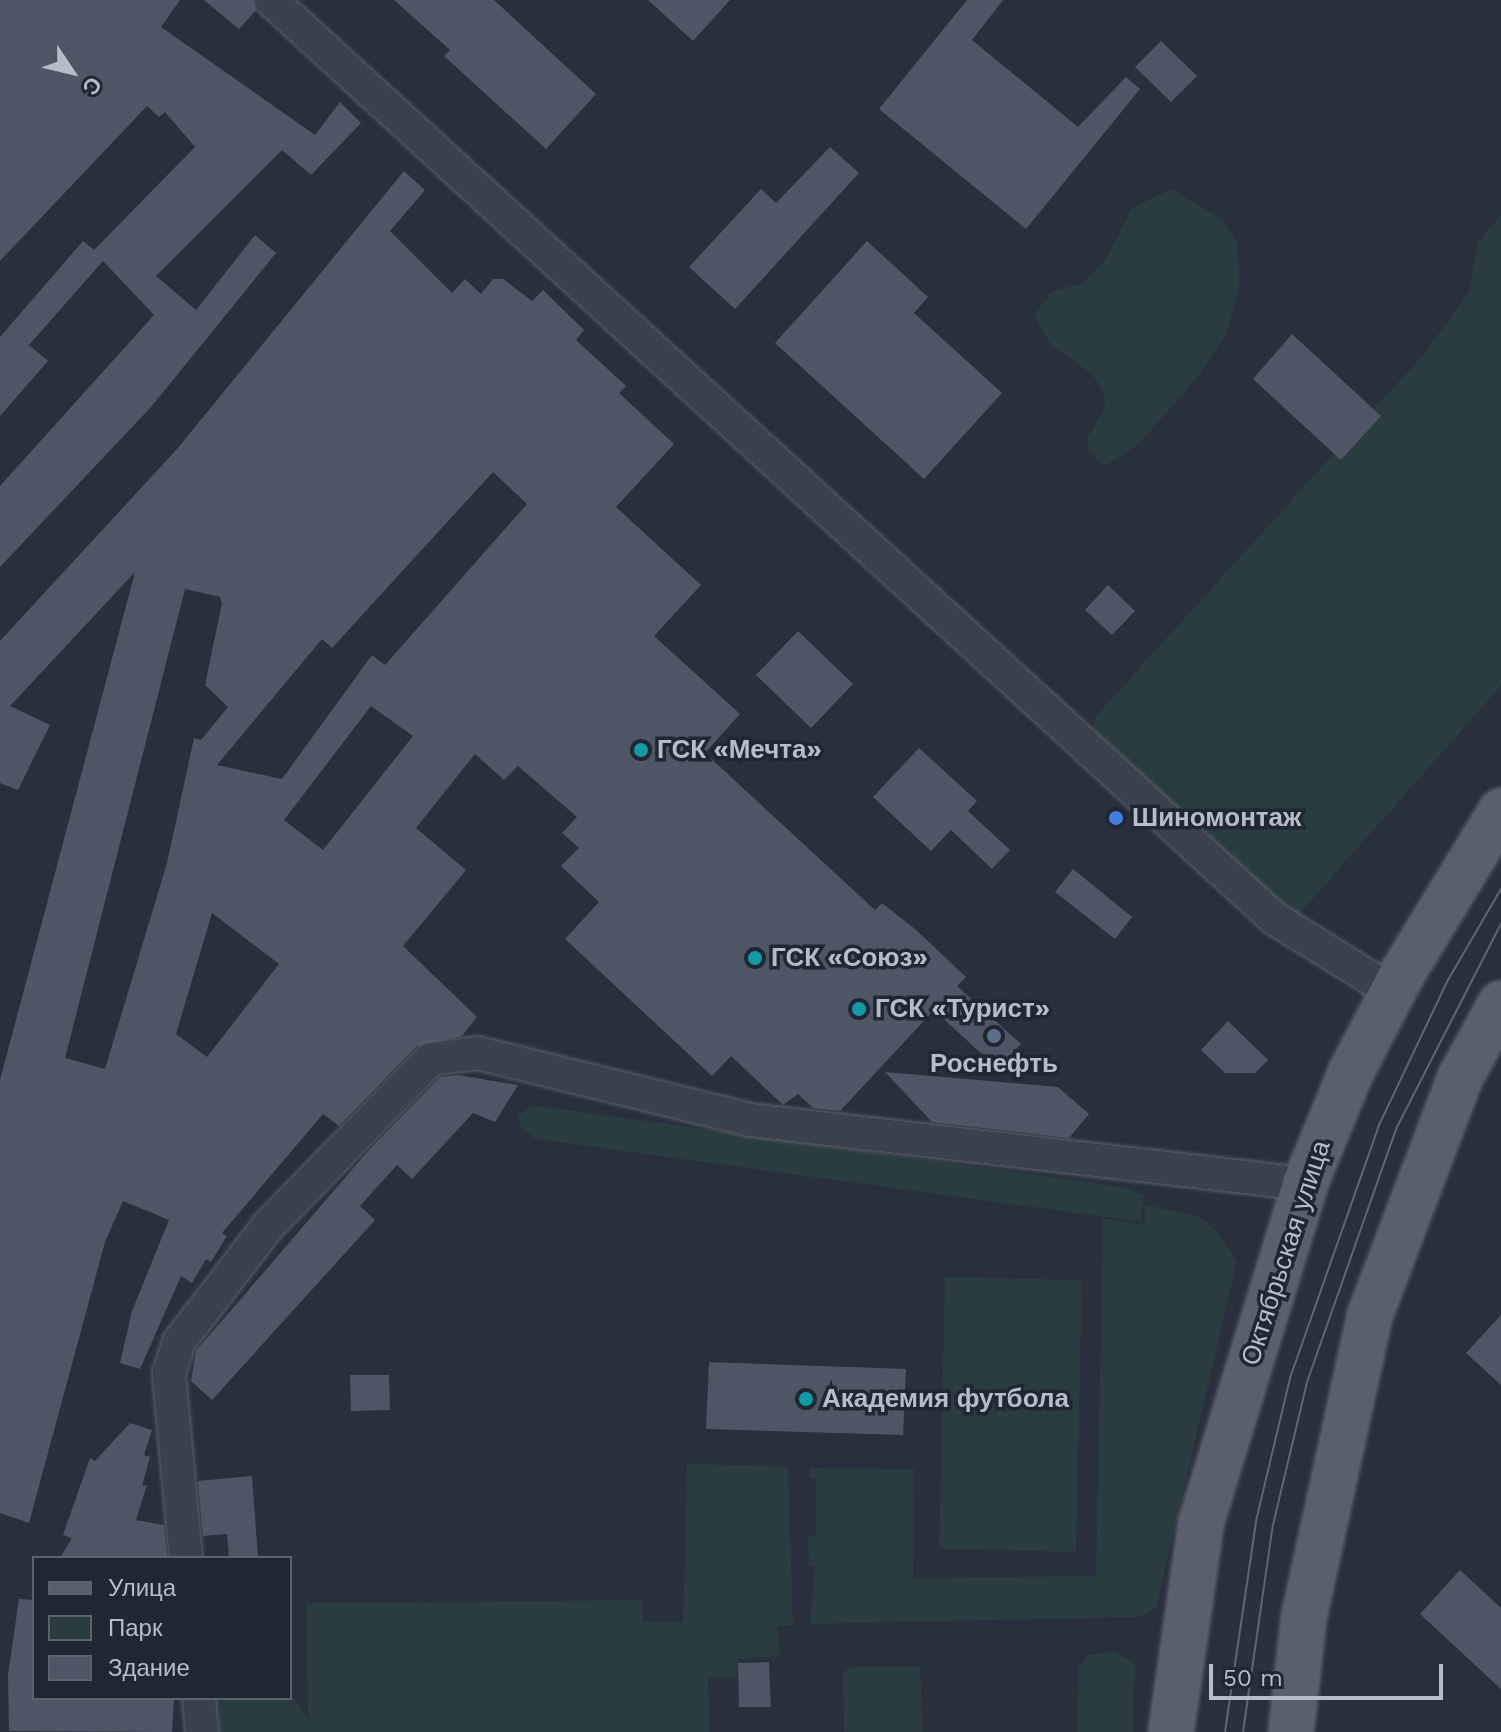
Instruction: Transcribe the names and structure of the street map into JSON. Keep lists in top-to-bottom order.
{
  "streets": {
    "main road": ["Октябрьская улица"]
  },
  "places": [
    "ГСК «Мечта»",
    "Шиномонтаж",
    "ГСК «Союз»",
    "ГСК «Турист»",
    "Роснефть",
    "Академия футбола"
  ],
  "legend": ["Улица", "Парк", "Здание"],
  "scale_bar": "50 m",
  "north": "bottom right"
}
